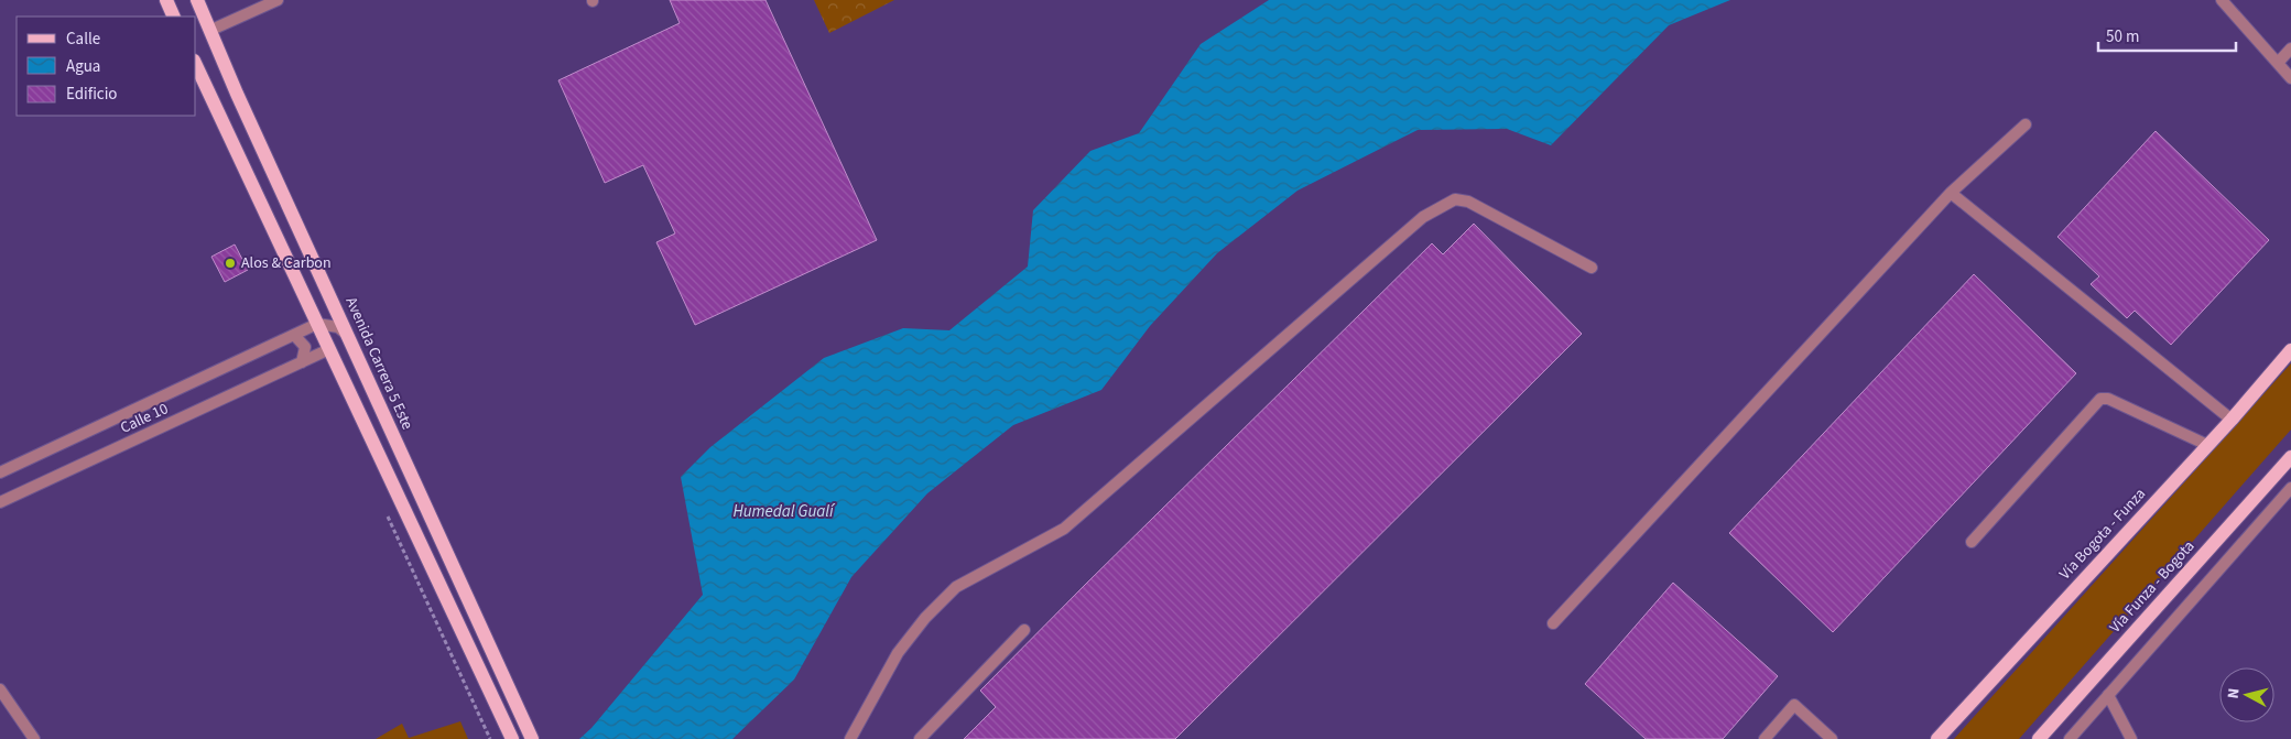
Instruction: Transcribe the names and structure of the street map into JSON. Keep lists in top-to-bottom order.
{
  "streets": {
    "main road": ["Avenida Carrera 5 Este", "Vía Bogota - Funza", "Vía Funza - Bogota"],
    "street": ["Calle 10"]
  },
  "water": ["Humedal Gualí"],
  "places": ["Alos & Carbon"],
  "legend": ["Calle", "Agua", "Edificio"],
  "scale_bar": "50 m",
  "north": "left"
}
